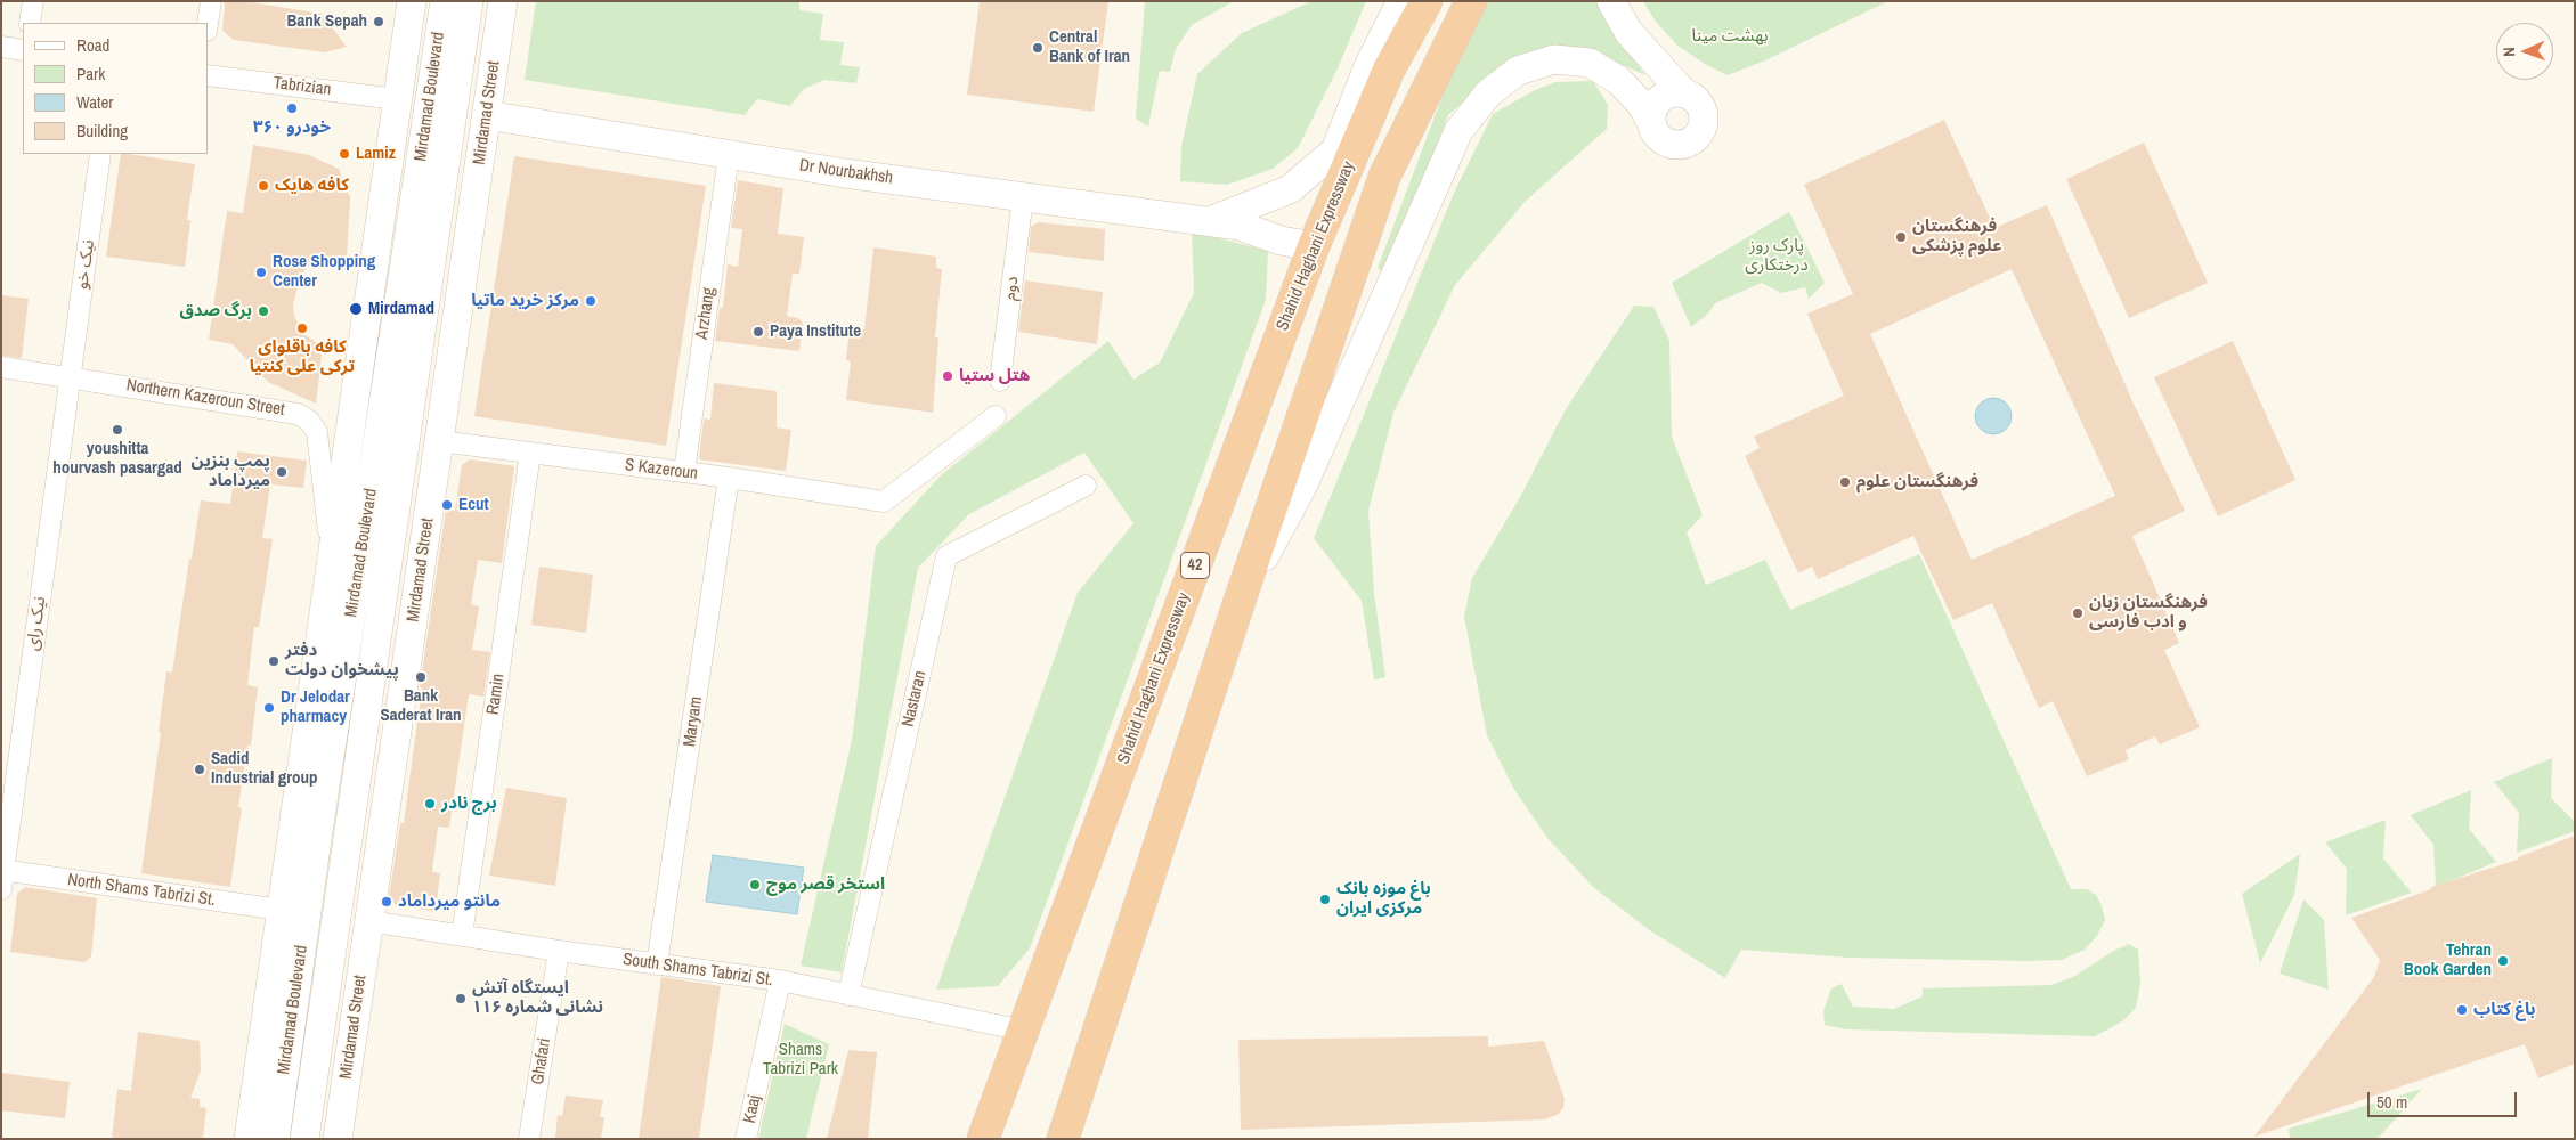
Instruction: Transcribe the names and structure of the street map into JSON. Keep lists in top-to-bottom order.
{
  "streets": {
    "highway": ["Shahid Haghani Expressway", "42"],
    "main road": ["Mirdamad Boulevard", "Mirdamad Street", "Dr Nourbakhsh"],
    "street": [
      "Tabrizian",
      "نیک خو",
      "دوم",
      "Arzhang",
      "Northern Kazeroun Street",
      "S Kazeroun",
      "نیک رای",
      "Ramin",
      "Nastaran",
      "Maryam",
      "North Shams Tabrizi St.",
      "South Shams Tabrizi St.",
      "Ghafari",
      "Kaaj"
    ]
  },
  "crossings": [
    ["Mirdamad Street", "Dr Nourbakhsh"],
    ["Mirdamad Street", "S Kazeroun"],
    ["Mirdamad Street", "South Shams Tabrizi St."],
    ["Dr Nourbakhsh", "Shahid Haghani Expressway"],
    ["Dr Nourbakhsh", "دوم"],
    ["Dr Nourbakhsh", "Arzhang"],
    ["Shahid Haghani Expressway", "South Shams Tabrizi St."],
    ["نیک خو", "Northern Kazeroun Street"],
    ["نیک خو", "نیک رای"],
    ["Arzhang", "S Kazeroun"],
    ["Northern Kazeroun Street", "نیک رای"],
    ["S Kazeroun", "Ramin"],
    ["S Kazeroun", "Maryam"],
    ["نیک رای", "North Shams Tabrizi St."],
    ["Ramin", "South Shams Tabrizi St."],
    ["Nastaran", "South Shams Tabrizi St."],
    ["Maryam", "South Shams Tabrizi St."],
    ["South Shams Tabrizi St.", "Ghafari"],
    ["South Shams Tabrizi St.", "Kaaj"]
  ],
  "parks": ["بهشت مينا", "پارک روز درختکاری", "Shams Tabrizi Park"],
  "places": [
    "Bank Sepah",
    "Central Bank of Iran",
    "خودرو ۳۶۰",
    "Lamiz",
    "کافه هایک",
    "فرهنگستان علوم پزشکی",
    "Rose Shopping Center",
    "مرکز خرید ماتیا",
    "Mirdamad",
    "برگ صدق",
    "کافه باقلوای ترکی علی کنتیا",
    "Paya Institute",
    "هتل ستیا",
    "youshitta hourvash pasargad",
    "پمپ بنزین میرداماد",
    "فرهنگستان علوم",
    "Ecut",
    "فرهنگستان زبان و ادب فارسی",
    "دفتر پیشخوان دولت",
    "Bank Saderat Iran",
    "Dr Jelodar pharmacy",
    "Sadid Industrial group",
    "برج نادر",
    "استخر قصر موج",
    "باغ موزه بانک مرکزی ایران",
    "مانتو میرداماد",
    "Tehran Book Garden",
    "ایستگاه آتش نشانی شماره ۱۱۶",
    "باغ کتاب"
  ],
  "legend": [
    "Road",
    "Park",
    "Water",
    "Building"
  ],
  "scale_bar": "50 m",
  "north": "left"
}
